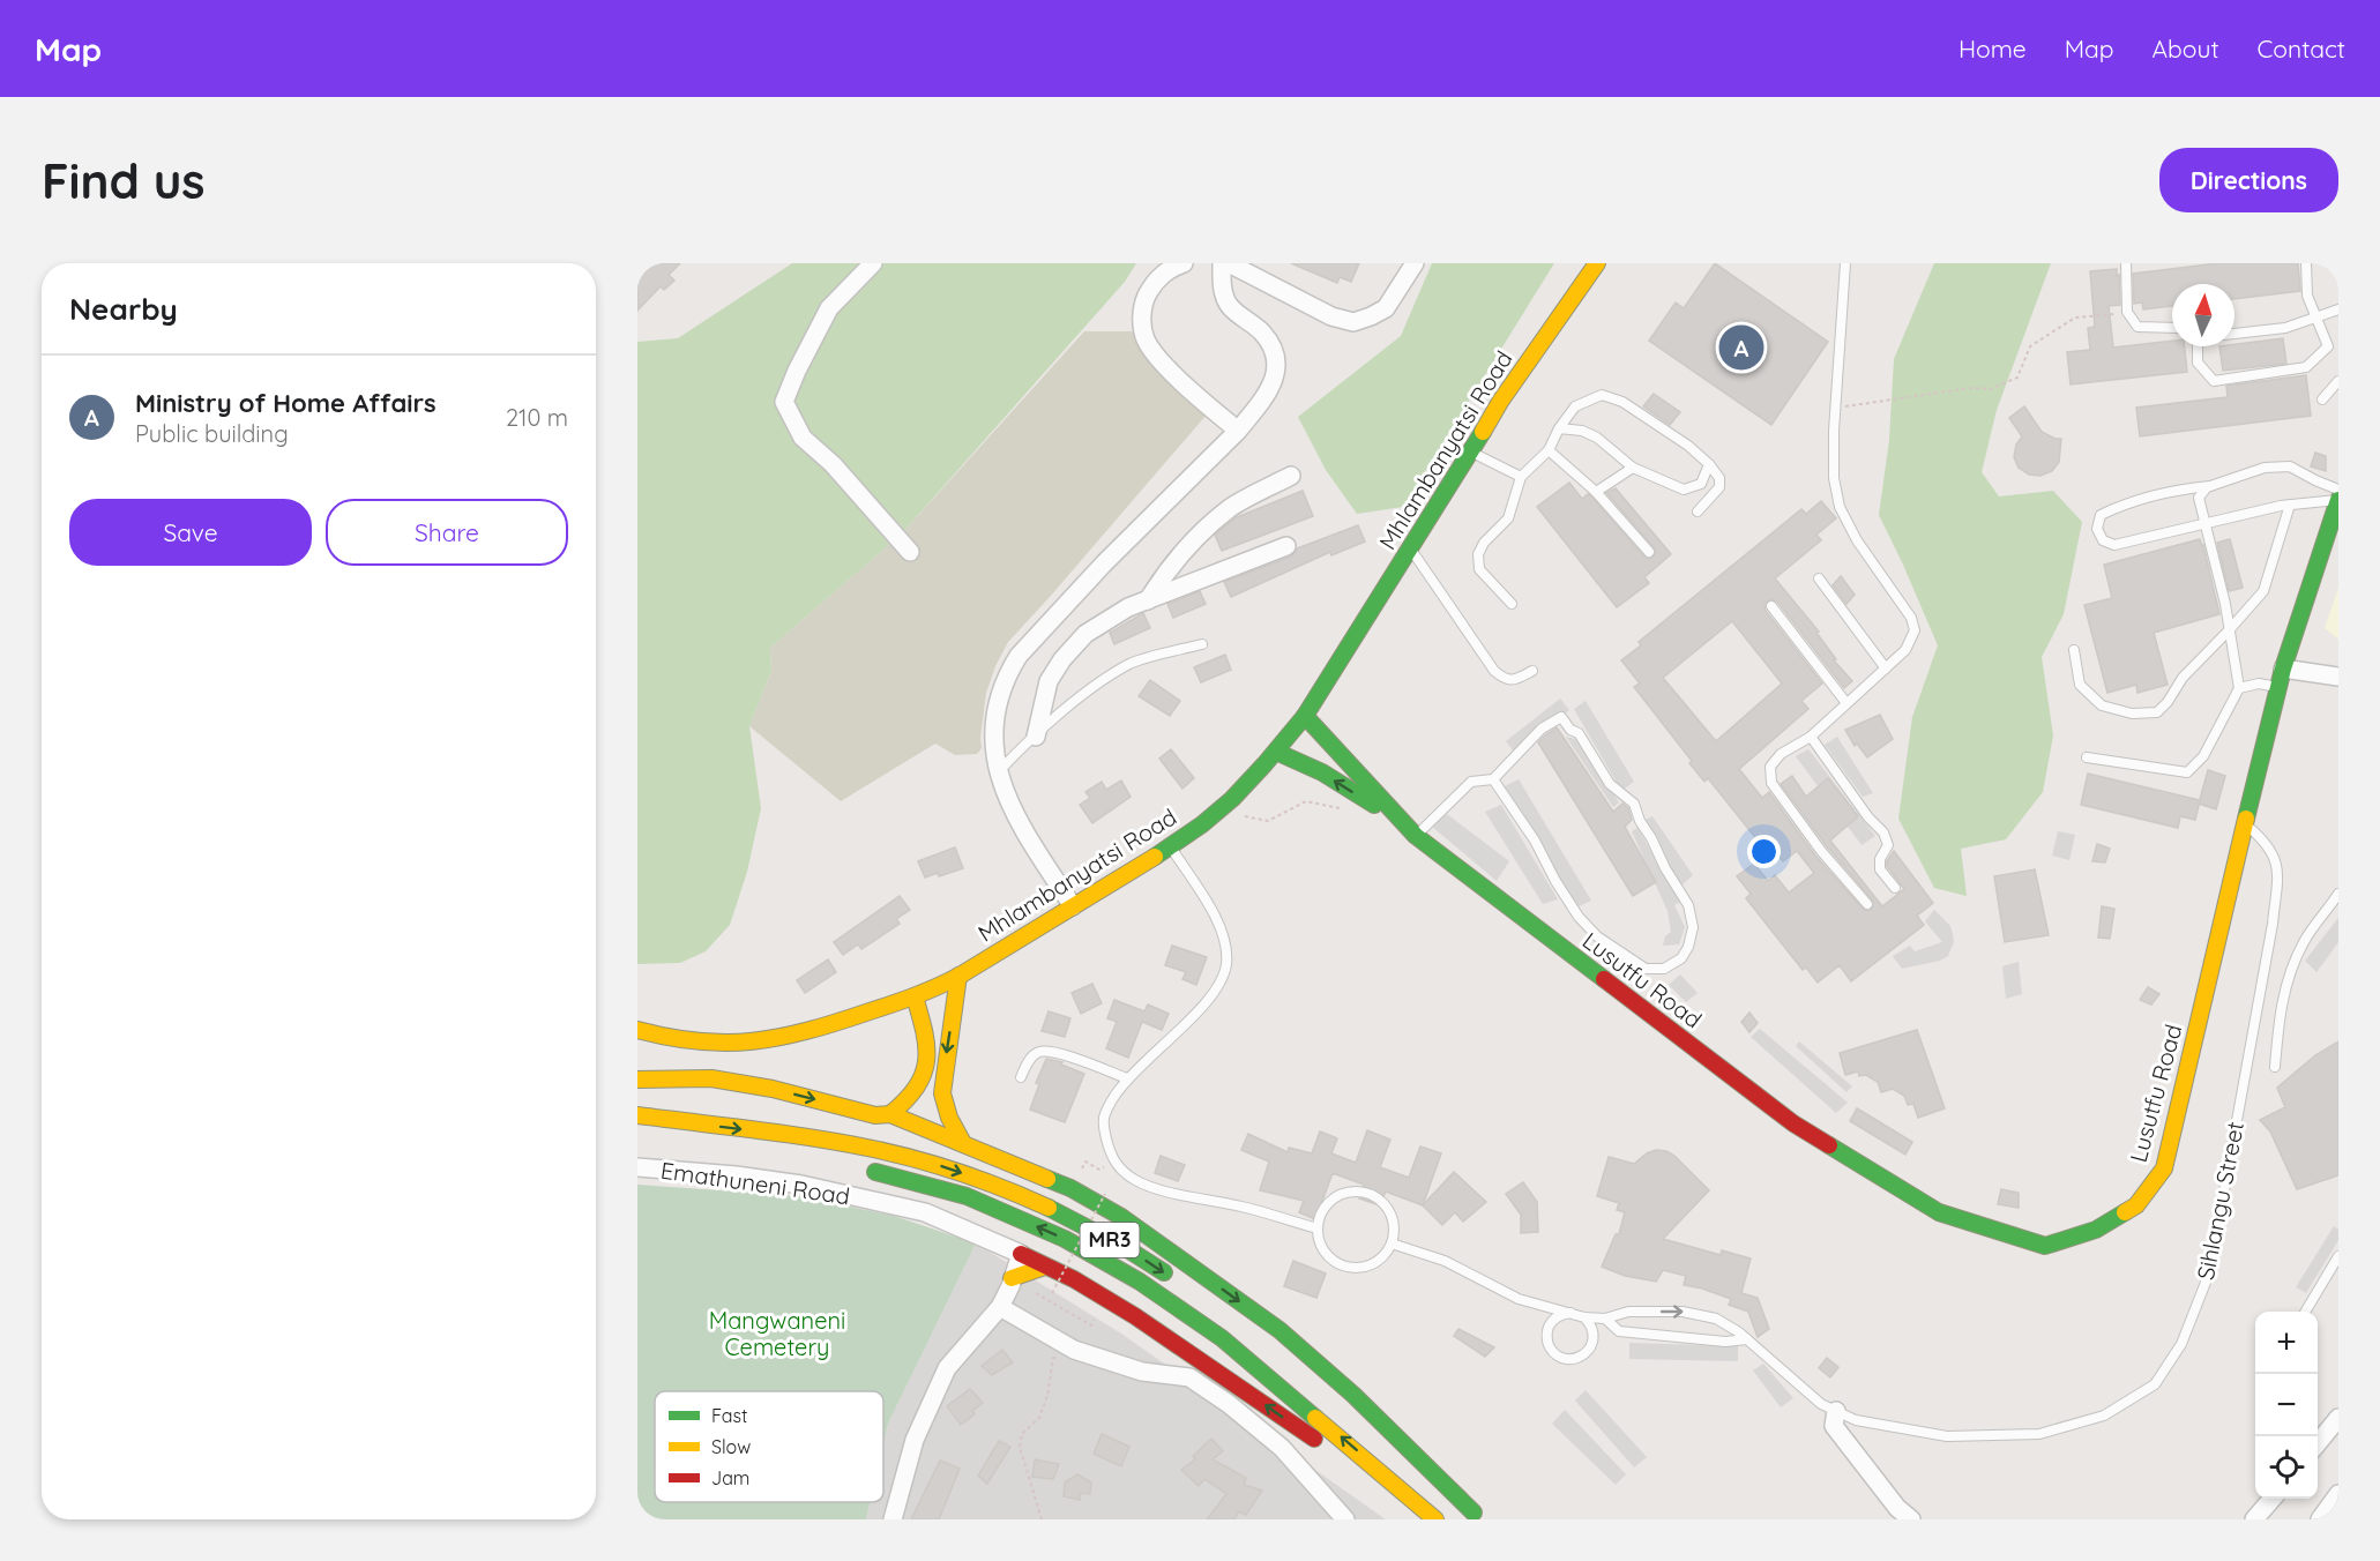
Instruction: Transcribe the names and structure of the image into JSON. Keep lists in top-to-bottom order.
{
  "streets": {
    "main road": ["Mhlambanyatsi Road", "Lusutfu Road", "MR3"],
    "street": ["Emathuneni Road"],
    "lane": ["Sihlangu Street"]
  },
  "crossings": [
    ["Mhlambanyatsi Road", "Lusutfu Road"],
    ["Lusutfu Road", "Sihlangu Street"]
  ],
  "parks": ["Mangwaneni Cemetery"],
  "legend": ["Fast", "Slow", "Jam"],
  "north": "top",
  "page": {
    "header": "Map",
    "nav": [
      "Home",
      "Map",
      "About",
      "Contact"
    ],
    "buttons": [
      "Directions",
      ["Save", "Share"]
    ],
    "title": "Find us",
    "heading": "Nearby",
    "pins": "A",
    "list": [
      {
        "mark": "A",
        "name": "Ministry of Home Affairs",
        "note": "Public building",
        "value": "210 m"
      }
    ],
    "map_buttons": ["+", "−"]
  }
}
